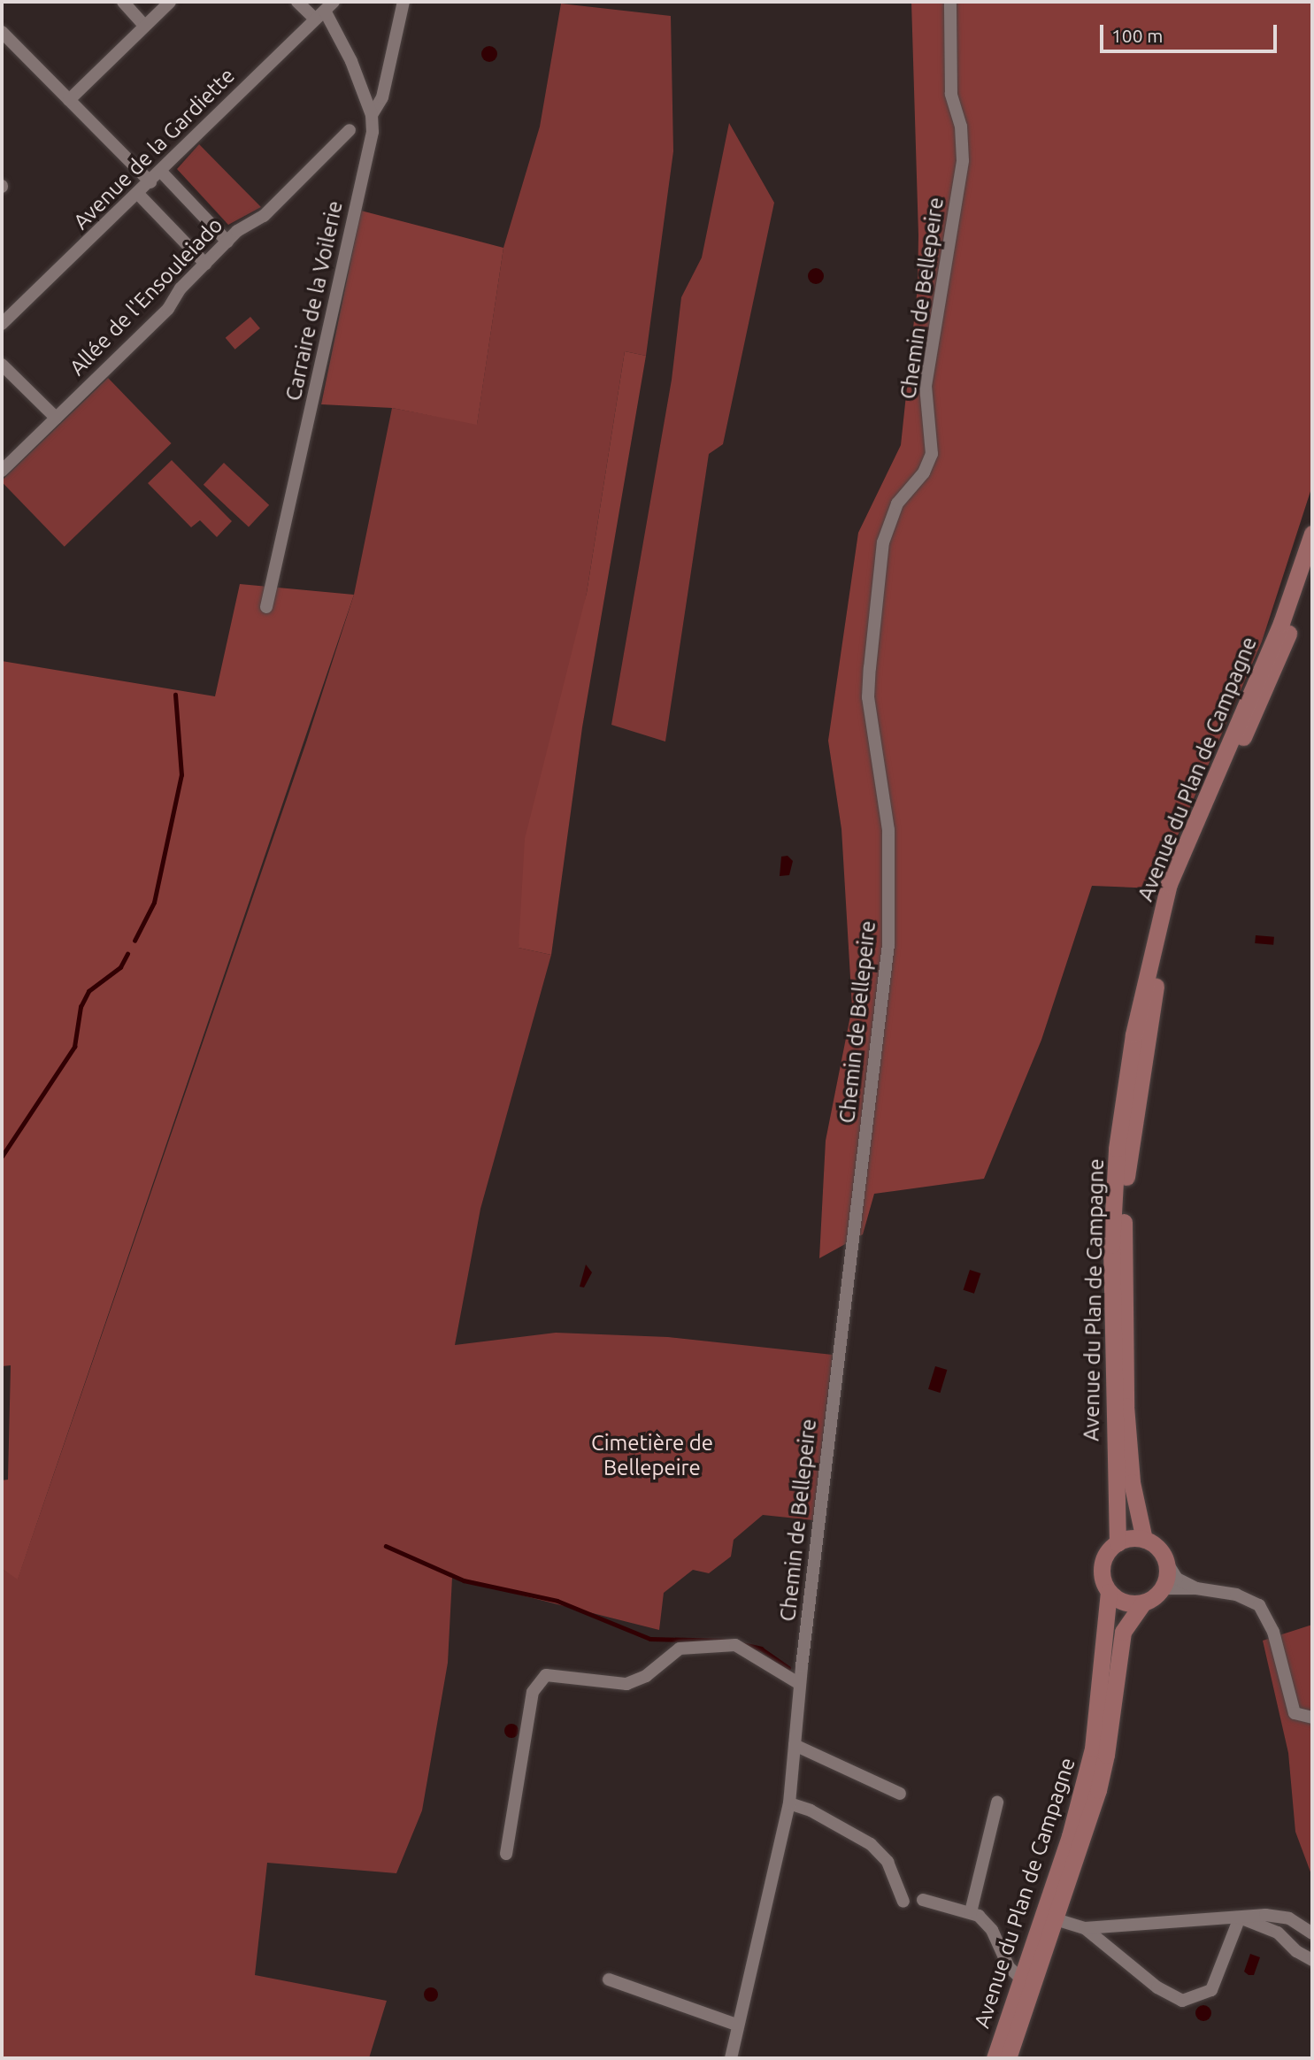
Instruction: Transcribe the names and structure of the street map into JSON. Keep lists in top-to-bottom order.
{
  "streets": {
    "main road": ["Avenue du Plan de Campagne"],
    "street": [
      "Avenue de la Gardiette",
      "Allée de l'Ensouleiado",
      "Chemin de Bellepeire",
      "Carraire de la Voilerie"
    ]
  },
  "crossings": [
    ["Avenue de la Gardiette", "Carraire de la Voilerie"]
  ],
  "parks": ["Cimetière de Bellepeire"],
  "scale_bar": "100 m"
}
